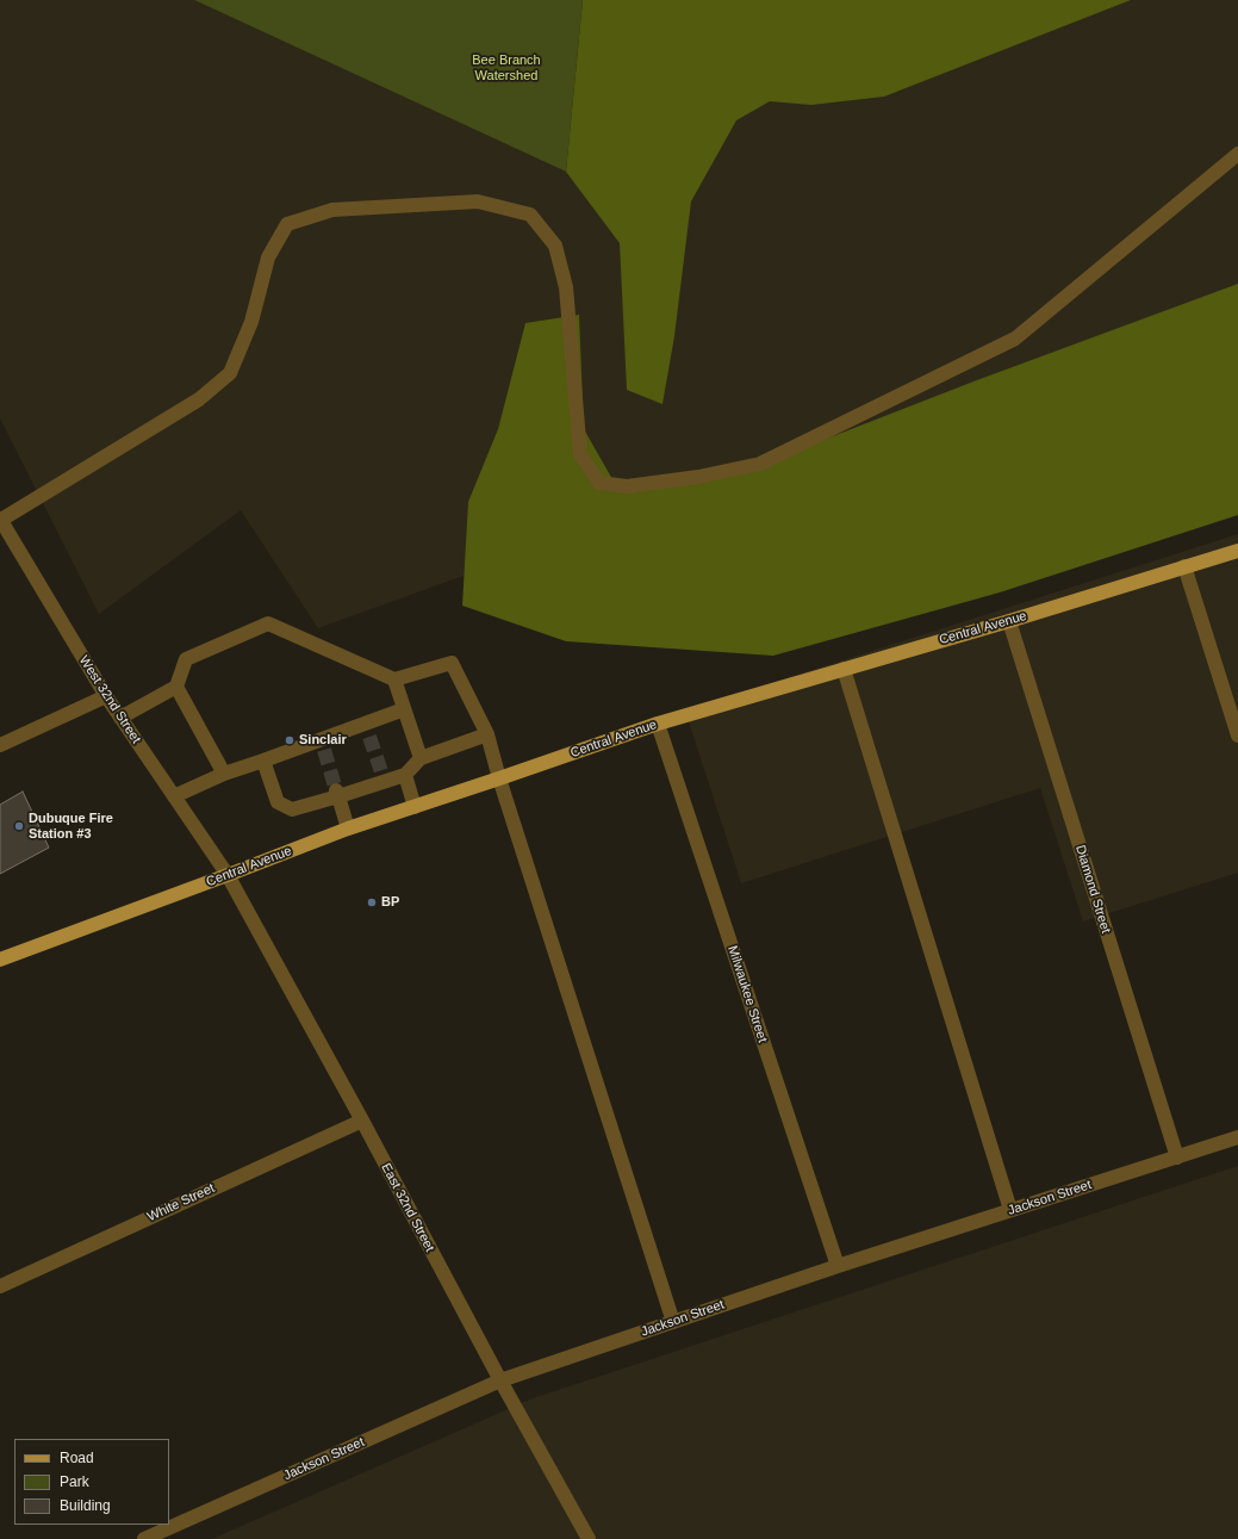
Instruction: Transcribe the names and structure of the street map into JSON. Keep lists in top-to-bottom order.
{
  "streets": {
    "main road": ["Central Avenue"],
    "street": [
      "West 32nd Street",
      "Diamond Street",
      "Milwaukee Street",
      "Jackson Street",
      "White Street",
      "East 32nd Street"
    ]
  },
  "crossings": [
    ["Central Avenue", "West 32nd Street"],
    ["Central Avenue", "Diamond Street"],
    ["Central Avenue", "Milwaukee Street"],
    ["Central Avenue", "East 32nd Street"],
    ["West 32nd Street", "East 32nd Street"],
    ["Diamond Street", "Jackson Street"],
    ["Milwaukee Street", "Jackson Street"],
    ["Jackson Street", "East 32nd Street"],
    ["White Street", "East 32nd Street"]
  ],
  "parks": ["Bee Branch Watershed"],
  "places": ["Sinclair", "Dubuque Fire Station #3", "BP"],
  "legend": ["Road", "Park", "Building"]
}
